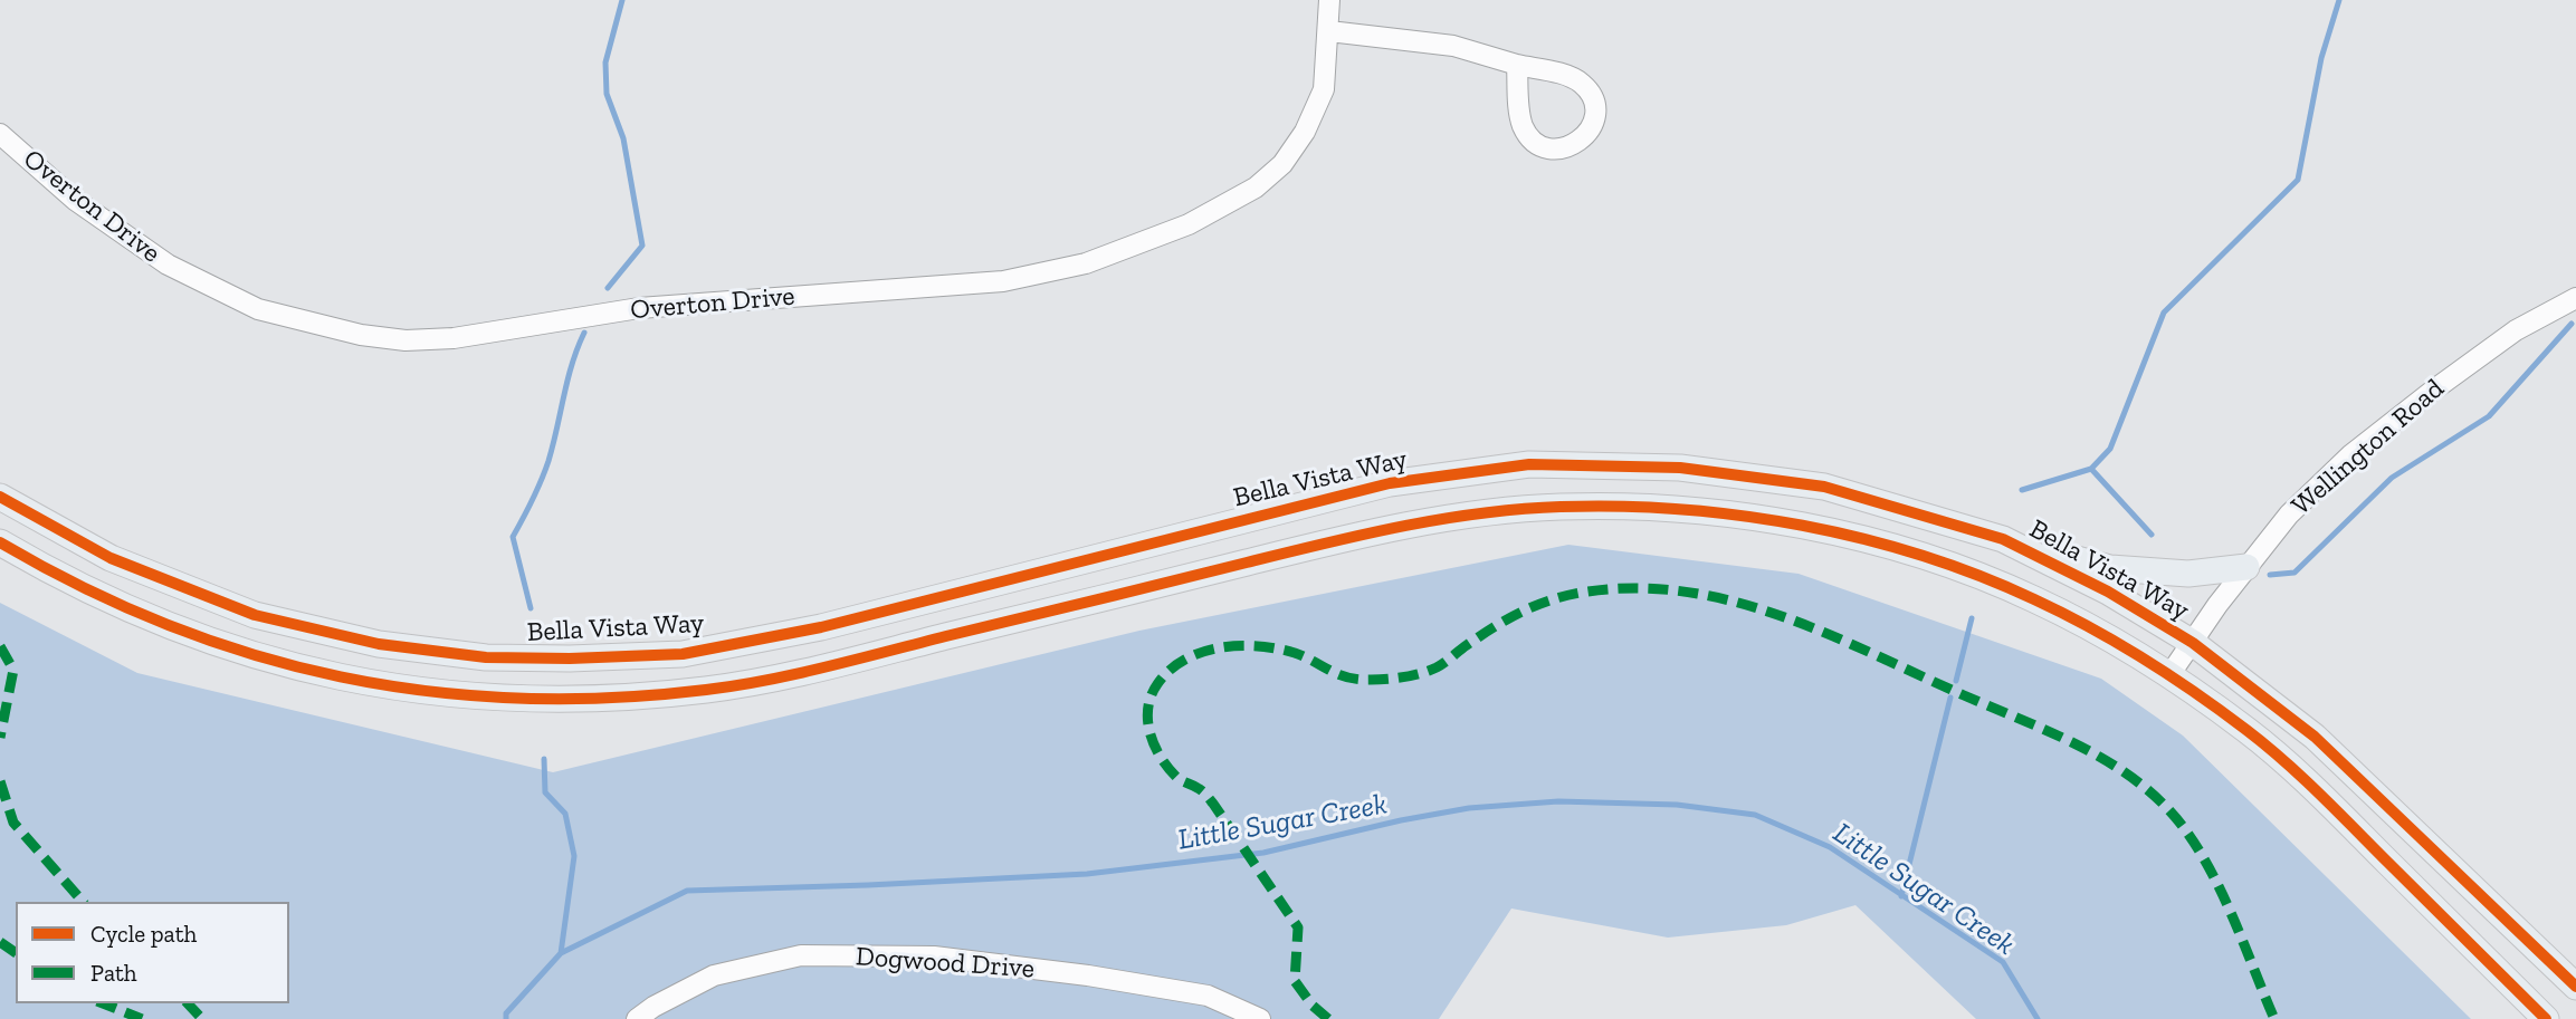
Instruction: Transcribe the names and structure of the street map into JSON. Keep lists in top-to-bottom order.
{
  "streets": {
    "main road": ["Bella Vista Way"],
    "street": ["Overton Drive", "Wellington Road", "Dogwood Drive"]
  },
  "crossings": [
    ["Wellington Road", "Bella Vista Way"]
  ],
  "water": ["Little Sugar Creek"],
  "legend": ["Cycle path", "Path"]
}
